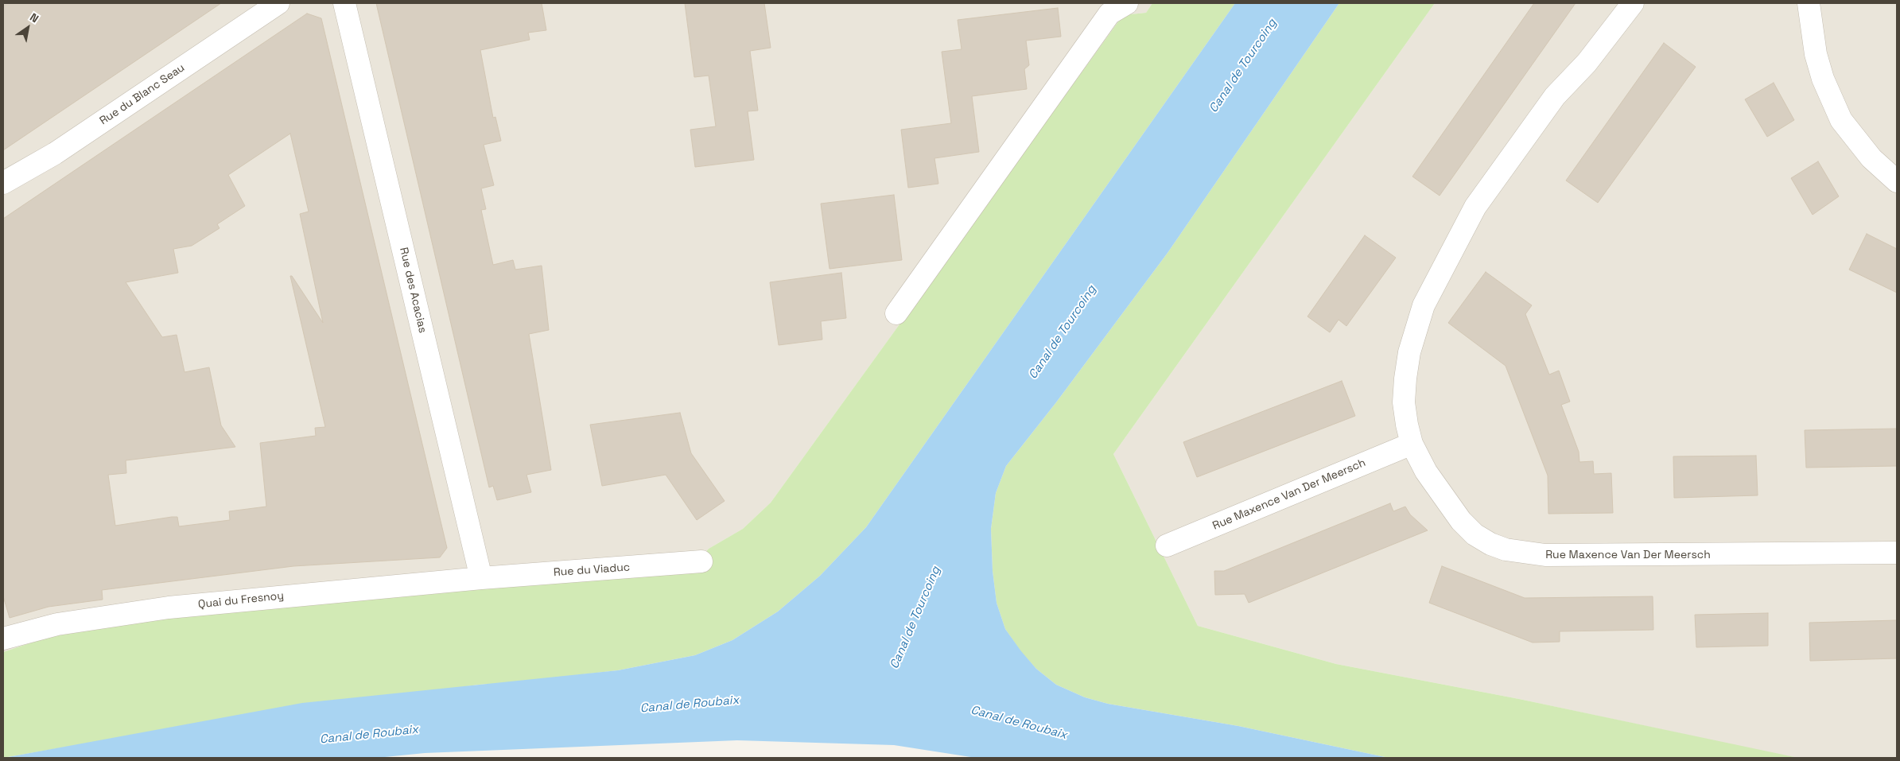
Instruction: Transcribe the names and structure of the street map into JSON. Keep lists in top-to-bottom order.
{
  "streets": {
    "street": [
      "Rue du Blanc Seau",
      "Rue des Acacias",
      "Rue Maxence Van Der Meersch",
      "Rue du Viaduc",
      "Quai du Fresnoy"
    ]
  },
  "crossings": [
    ["Rue des Acacias", "Rue du Viaduc"],
    ["Rue des Acacias", "Quai du Fresnoy"],
    ["Rue du Viaduc", "Quai du Fresnoy"]
  ],
  "water": ["Canal de Tourcoing", "Canal de Roubaix"],
  "north": "top right"
}
